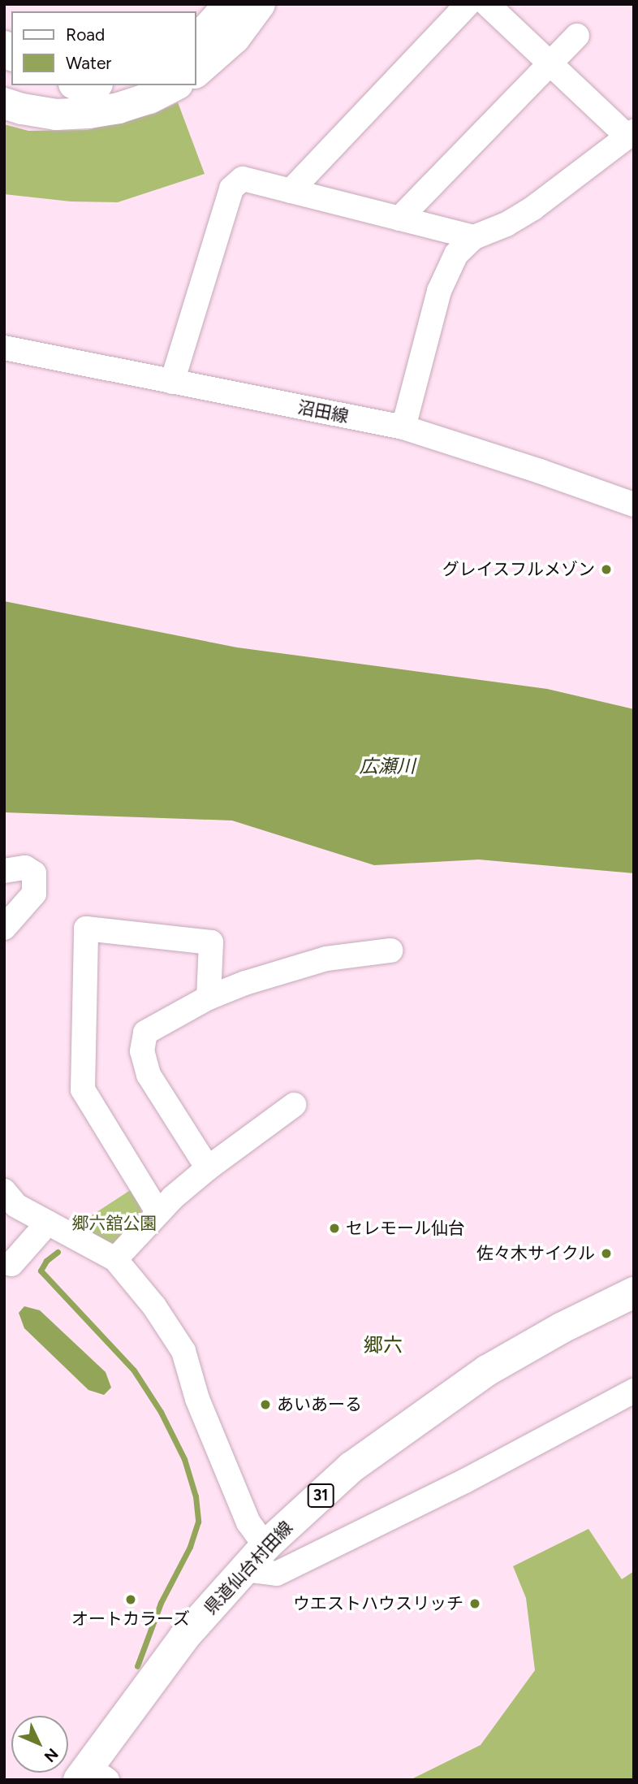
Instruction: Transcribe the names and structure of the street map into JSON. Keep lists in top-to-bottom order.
{
  "streets": {
    "main road": ["31", "県道仙台村田線"],
    "street": ["沼田線"]
  },
  "districts": ["郷六"],
  "water": ["広瀬川"],
  "parks": ["郷六舘公園"],
  "places": [
    "グレイスフルメゾン",
    "セレモール仙台",
    "佐々木サイクル",
    "あいあーる",
    "オートカラーズ",
    "ウエストハウスリッチ"
  ],
  "legend": ["Road", "Water"],
  "north": "bottom right"
}
